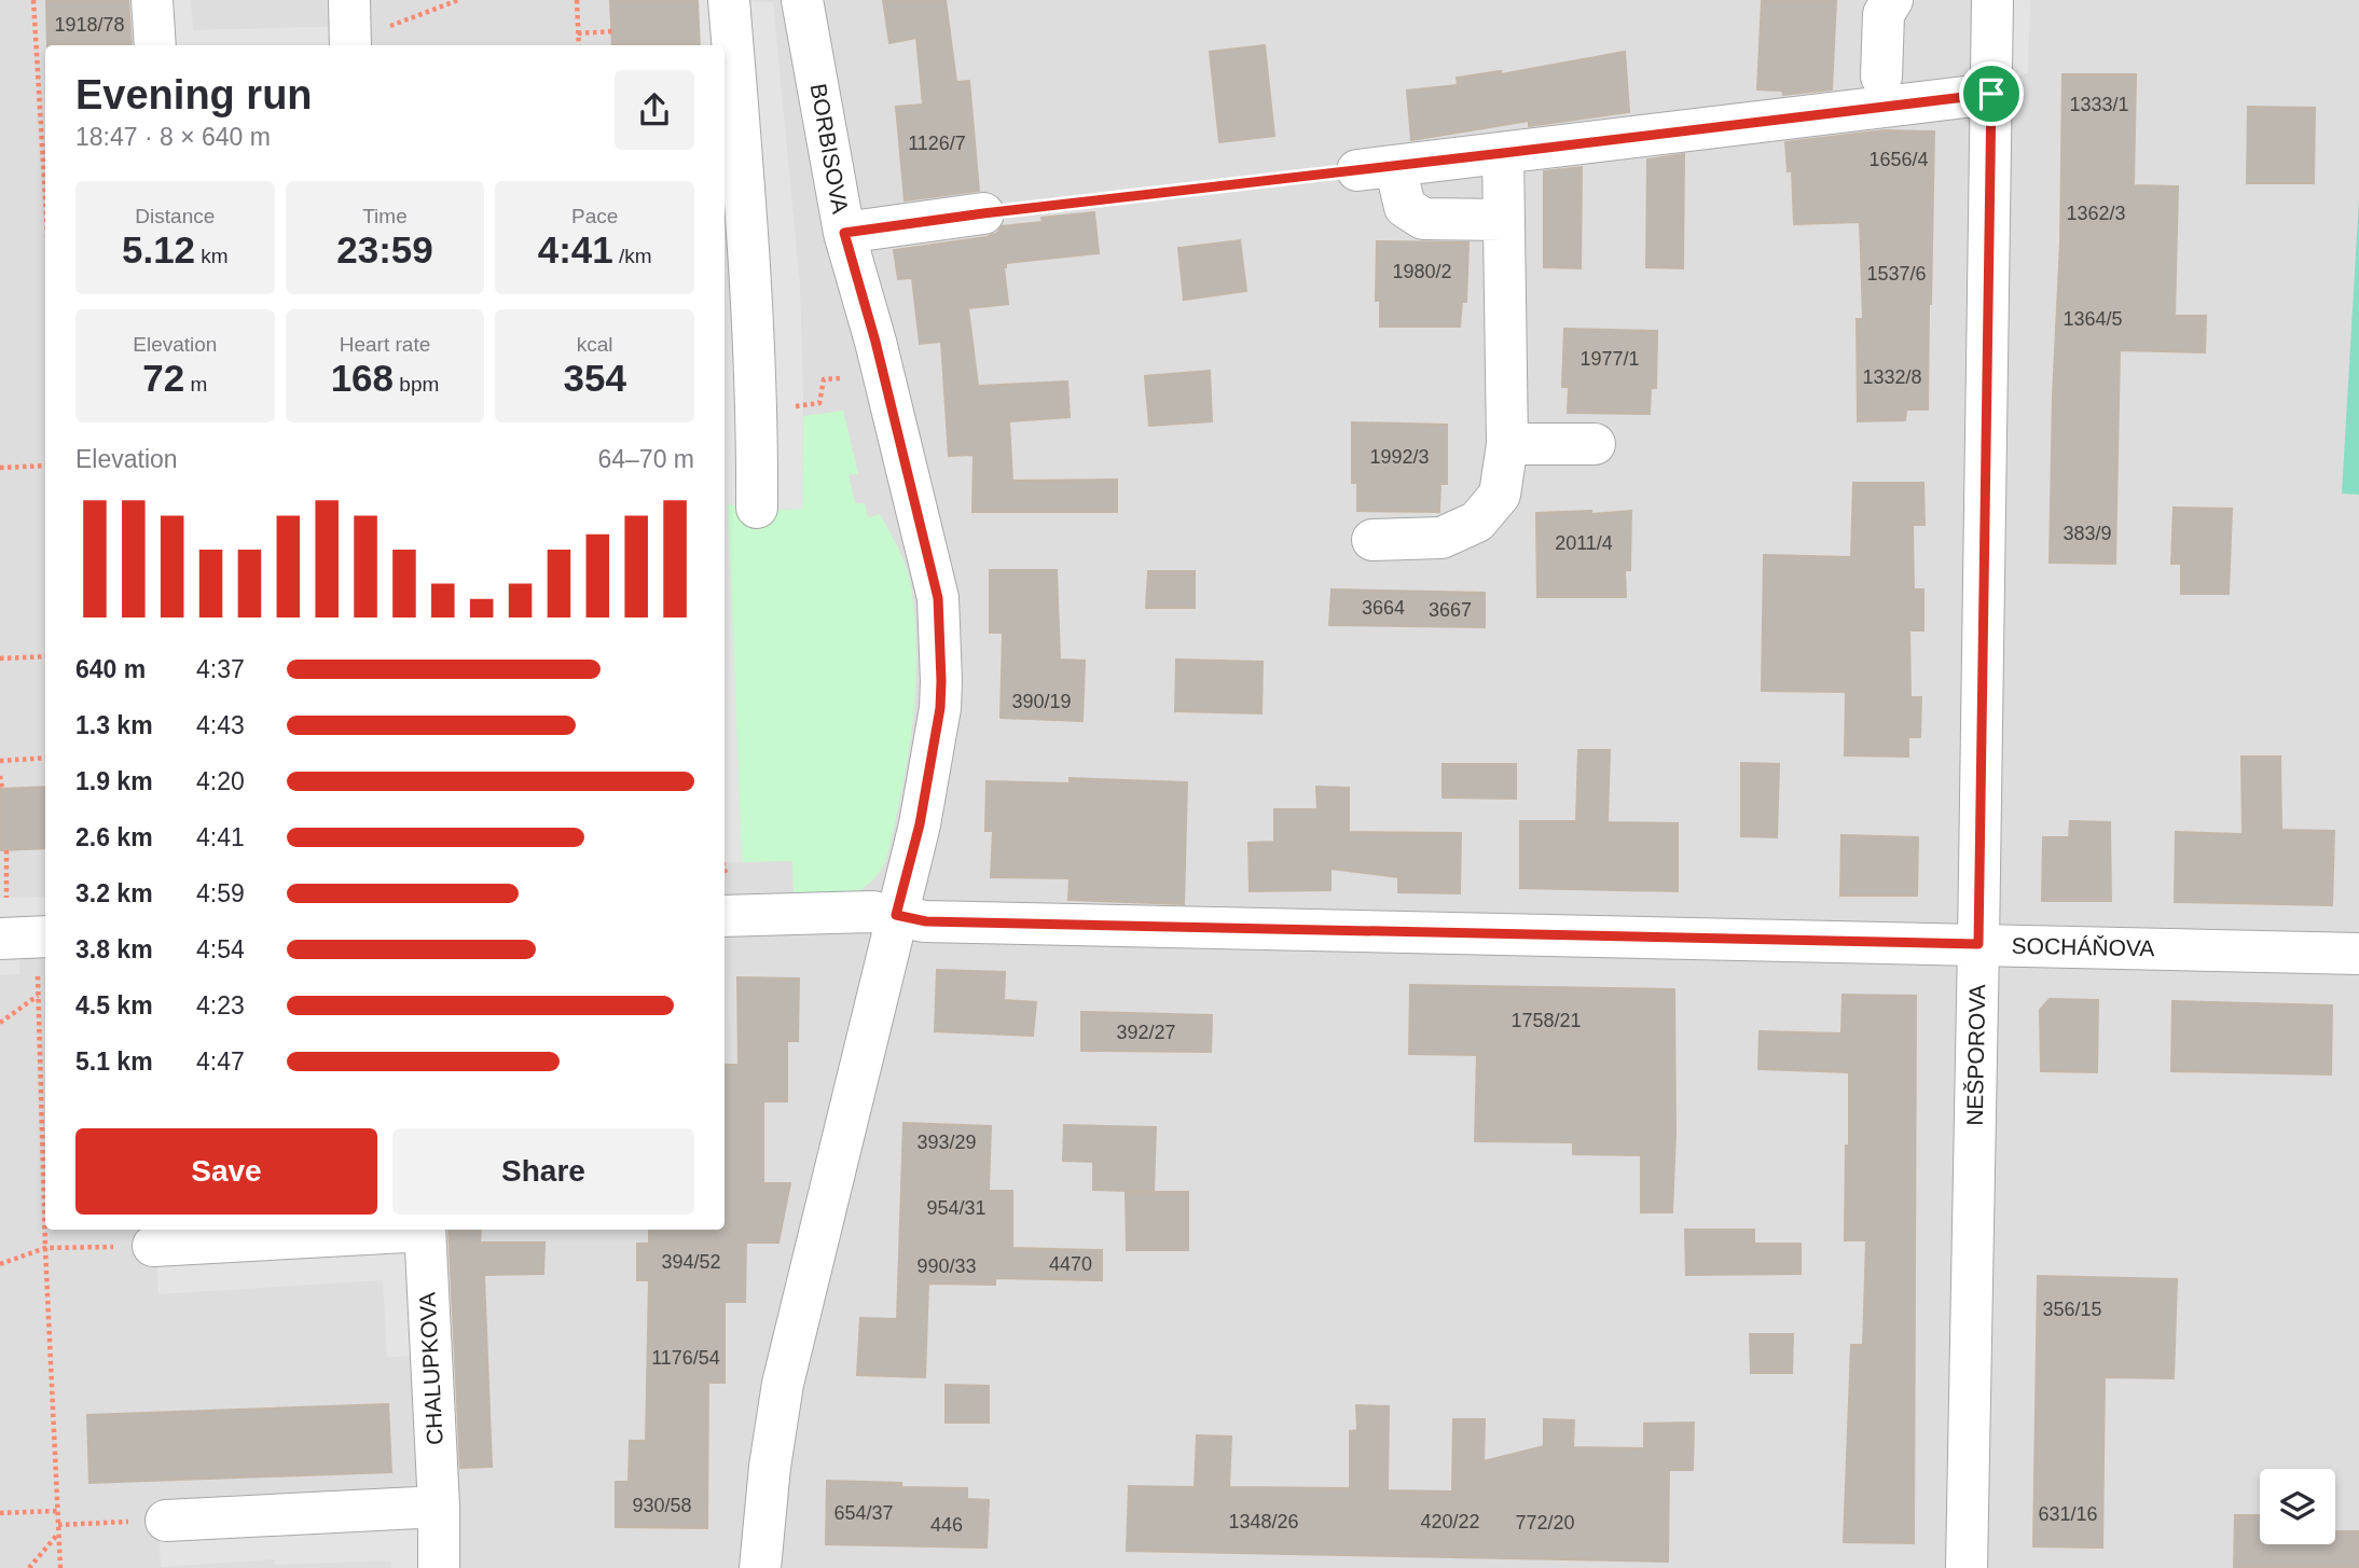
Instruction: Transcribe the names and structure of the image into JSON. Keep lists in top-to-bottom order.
{
  "streets": {
    "street": [
      "BORBISOVA",
      "SOCHÁŇOVA",
      "NEŠPOROVA",
      "CHALUPKOVA"
    ]
  },
  "crossings": [
    ["BORBISOVA", "SOCHÁŇOVA"],
    ["SOCHÁŇOVA", "NEŠPOROVA"]
  ],
  "house_numbers": [
    "1918/78",
    "1333/1",
    "1126/7",
    "1656/4",
    "1362/3",
    "1980/2",
    "1537/6",
    "1364/5",
    "1977/1",
    "1332/8",
    "1992/3",
    "383/9",
    "2011/4",
    "3664",
    "3667",
    "390/19",
    "1758/21",
    "392/27",
    "393/29",
    "954/31",
    "394/52",
    "4470",
    "990/33",
    "356/15",
    "1176/54",
    "930/58",
    "654/37",
    "631/16",
    "1348/26",
    "420/22",
    "772/20",
    "446"
  ],
  "page": {
    "heading": ["Evening run", "18:47 · 8 × 640 m"],
    "stats": [
      ["Distance", "5.12 km"],
      ["Time", "23:59"],
      ["Pace", "4:41 /km"],
      ["Elevation", "72 m"],
      ["Heart rate", "168 bpm"],
      ["kcal", "354"]
    ],
    "chart": ["Elevation", "64–70 m"],
    "list": [
      {
        "name": "640 m",
        "note": "4:37"
      },
      {
        "name": "1.3 km",
        "note": "4:43"
      },
      {
        "name": "1.9 km",
        "note": "4:20"
      },
      {
        "name": "2.6 km",
        "note": "4:41"
      },
      {
        "name": "3.2 km",
        "note": "4:59"
      },
      {
        "name": "3.8 km",
        "note": "4:54"
      },
      {
        "name": "4.5 km",
        "note": "4:23"
      },
      {
        "name": "5.1 km",
        "note": "4:47"
      }
    ],
    "buttons": ["Save", "Share"]
  }
}
